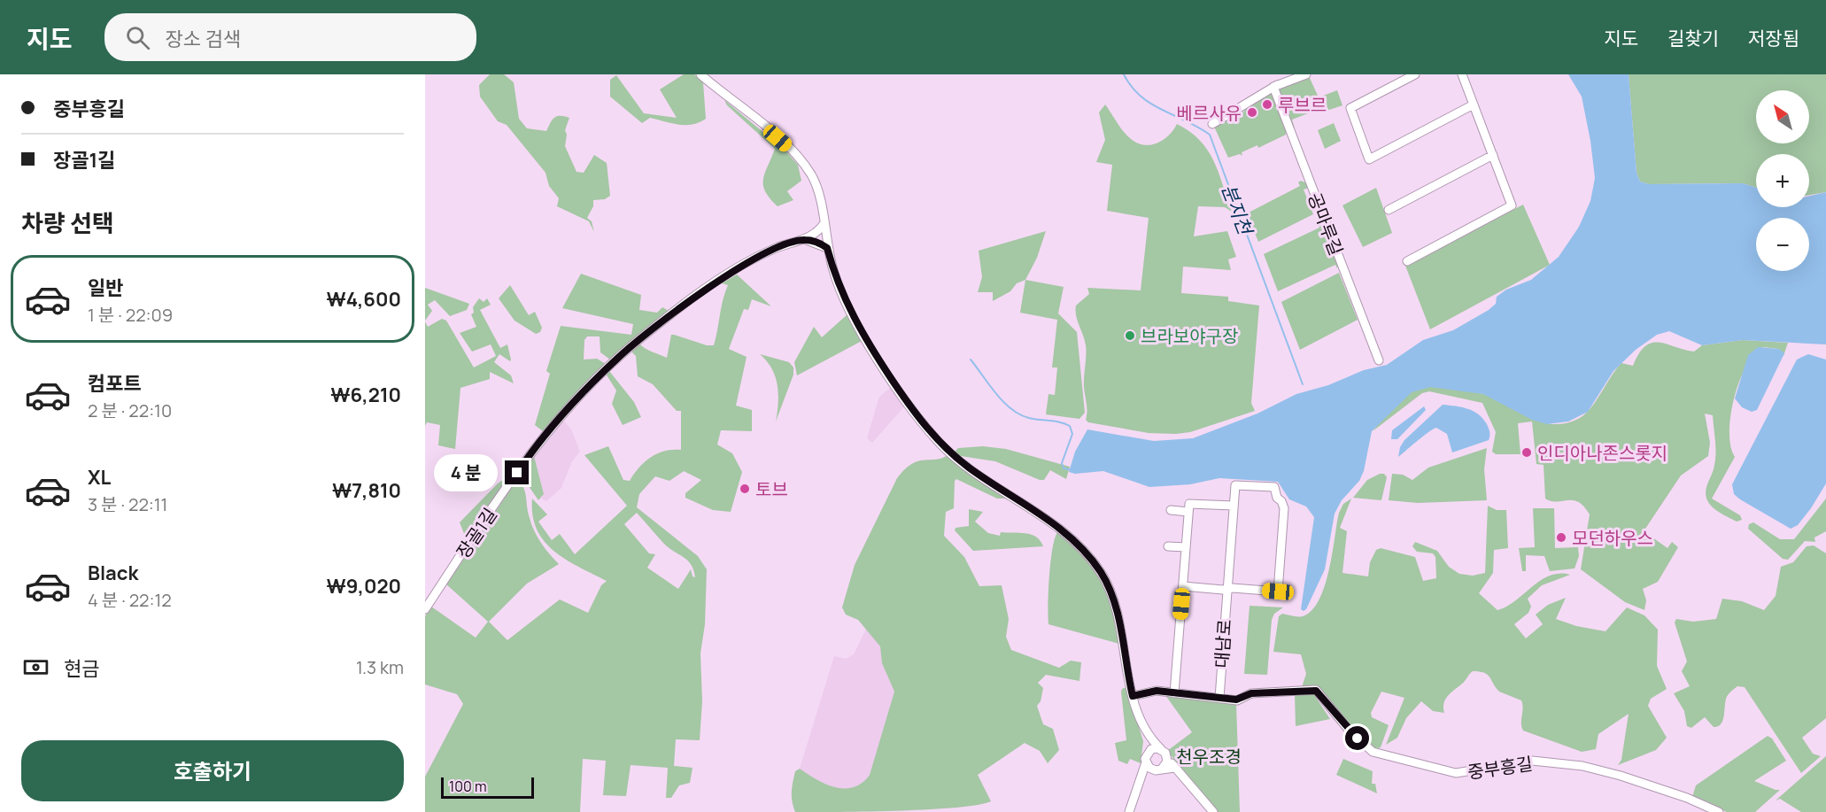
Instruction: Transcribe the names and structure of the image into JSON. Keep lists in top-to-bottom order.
{
  "streets": {
    "street": [
      "공마루길",
      "장골1길",
      "대남로",
      "중부흥길"
    ]
  },
  "crossings": [
    ["대남로", "중부흥길"]
  ],
  "water": ["분지천"],
  "parks": ["천우조경"],
  "places": [
    "루브르",
    "베르사유",
    "브라보야구장",
    "인디아나존스롯지",
    "토브",
    "모던하우스"
  ],
  "scale_bar": "100 m",
  "north": "top left",
  "page": {
    "header": "지도",
    "search": "장소 검색",
    "nav": ["지도", "길찾기", "저장됨"],
    "banner": ["중부흥길", "장골1길"],
    "map_buttons": ["+", "−"],
    "heading": "차량 선택",
    "list": [
      {
        "name": "일반",
        "note": "1 분 · 22:09",
        "value": "₩4,600"
      },
      {
        "name": "컴포트",
        "note": "2 분 · 22:10",
        "value": "₩6,210"
      },
      {
        "name": "XL",
        "note": "3 분 · 22:11",
        "value": "₩7,810"
      },
      {
        "name": "Black",
        "note": "4 분 · 22:12",
        "value": "₩9,020"
      }
    ],
    "bubble": "4 분",
    "pay": ["현금", "1.3 km"],
    "buttons": "호출하기",
    "scale": "100 m"
  }
}
